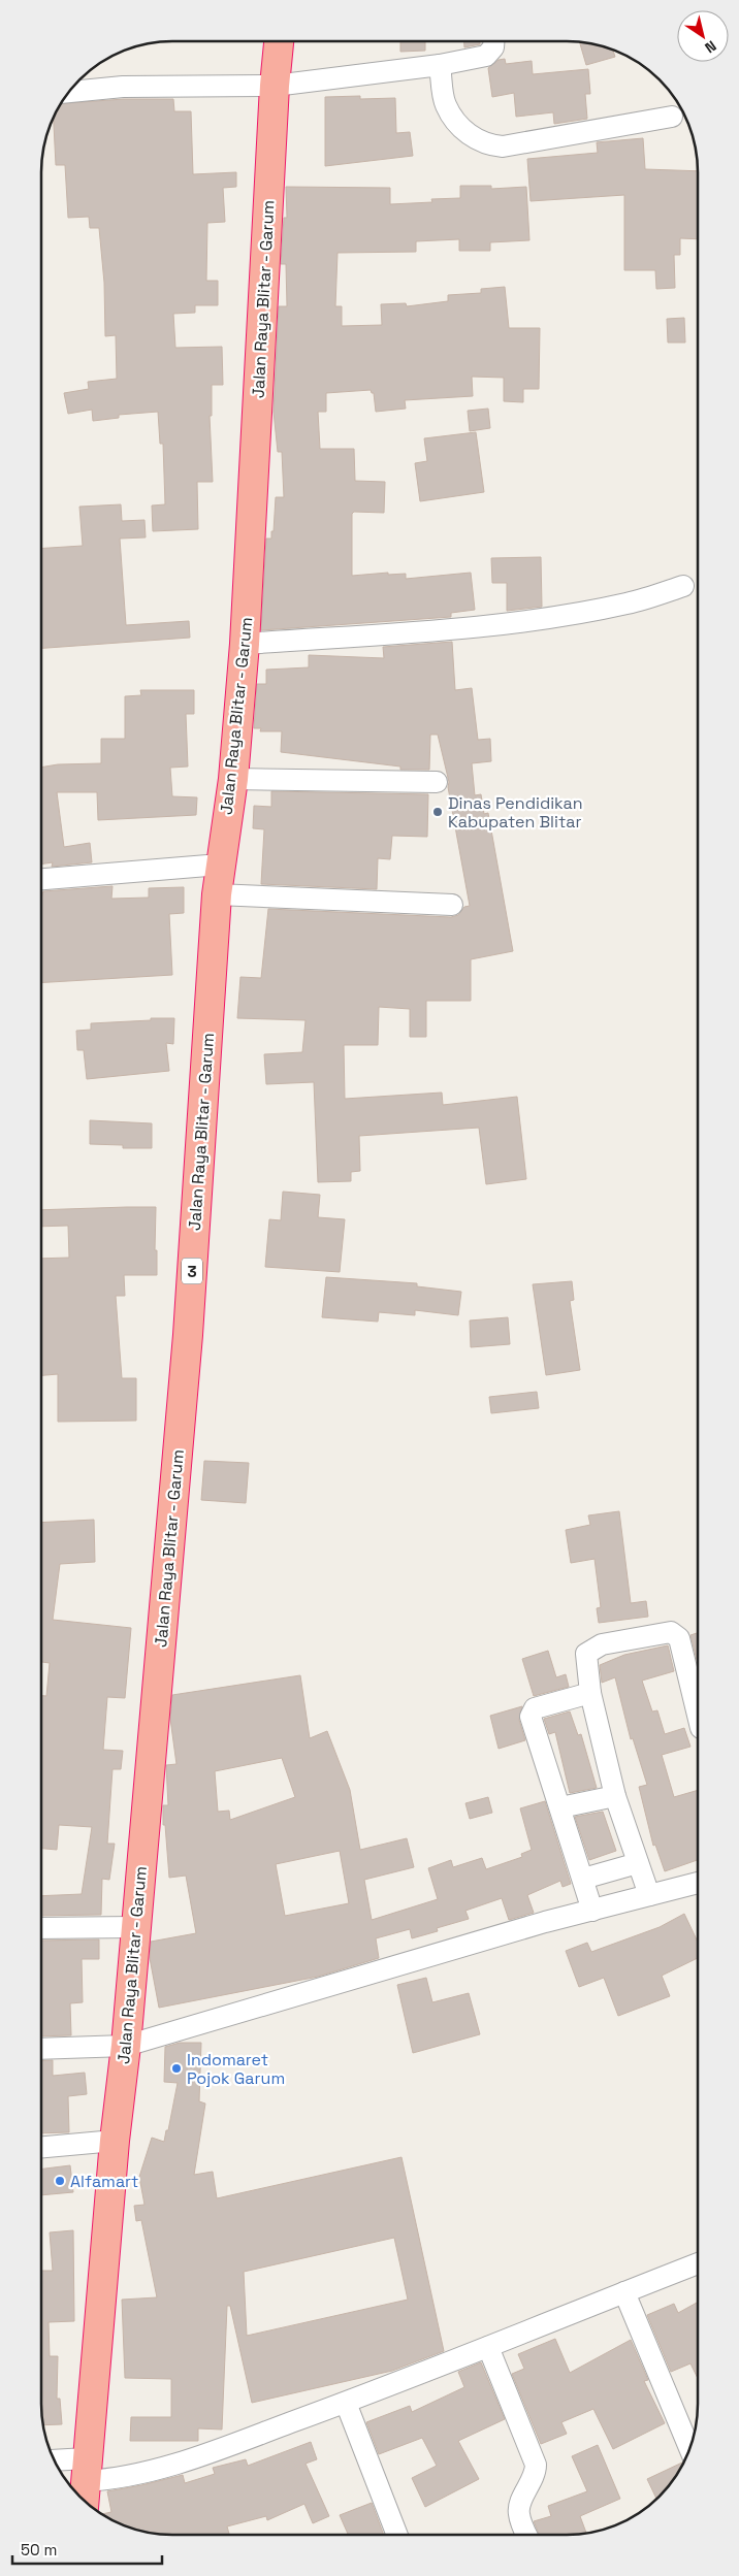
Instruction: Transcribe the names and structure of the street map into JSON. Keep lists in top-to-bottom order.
{
  "streets": {
    "highway": ["Jalan Raya Blitar - Garum", "3"]
  },
  "places": ["Dinas Pendidikan Kabupaten Blitar", "Indomaret Pojok Garum", "Alfamart"],
  "scale_bar": "50 m",
  "north": "bottom right"
}
